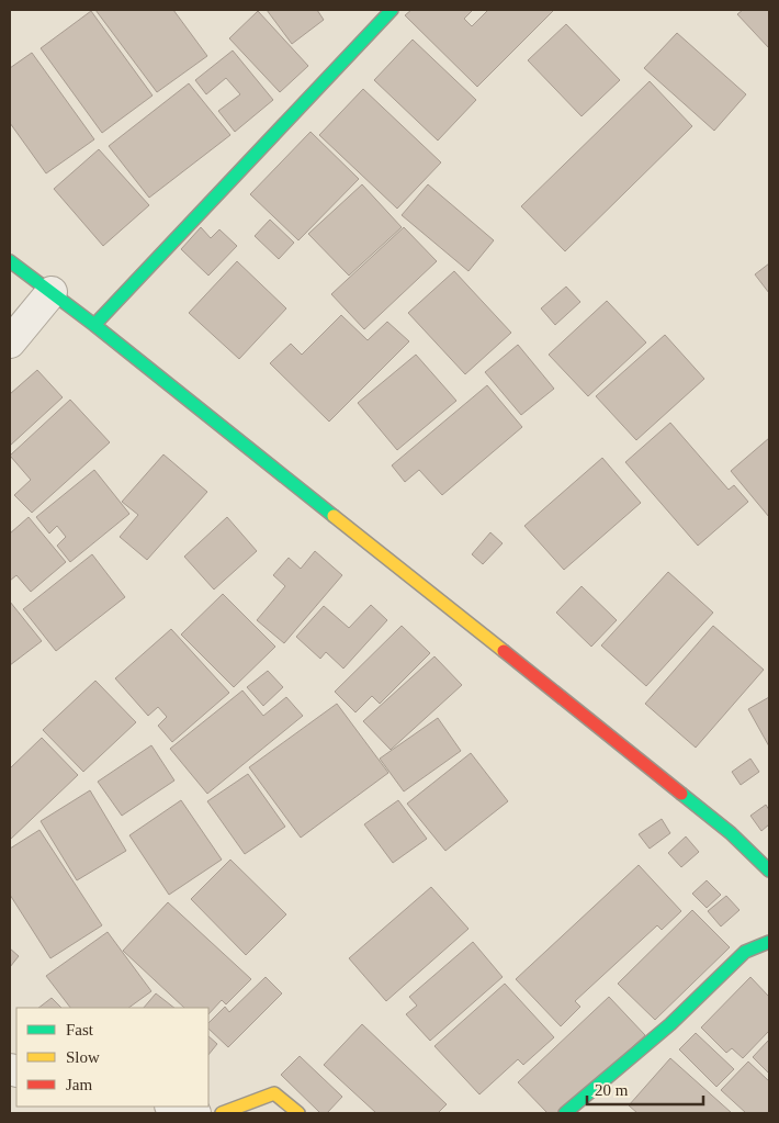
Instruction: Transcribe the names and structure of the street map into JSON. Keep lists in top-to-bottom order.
{
  "legend": ["Fast", "Slow", "Jam"],
  "scale_bar": "20 m"
}
